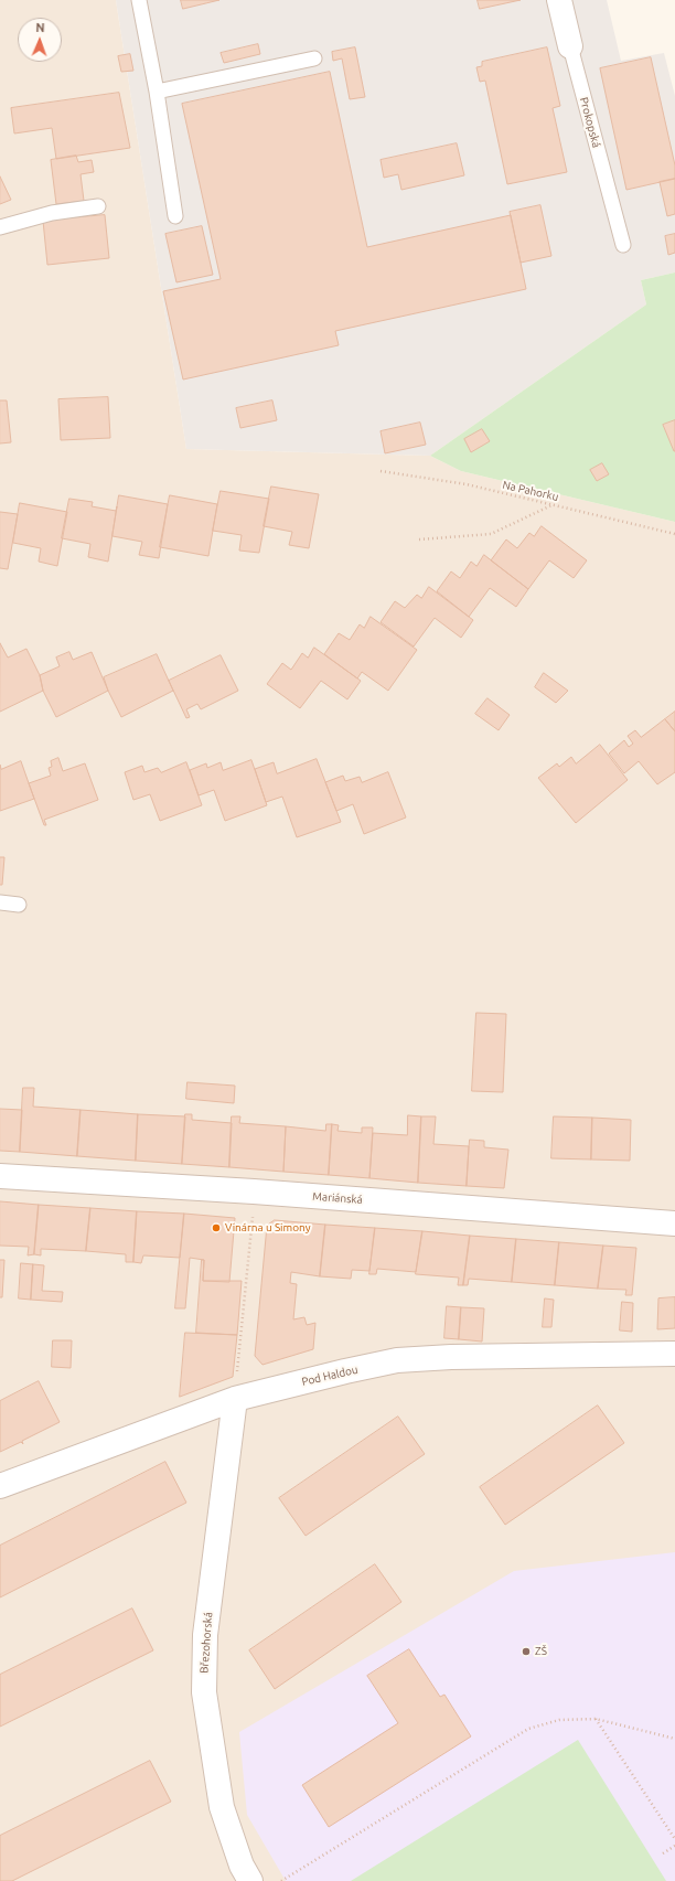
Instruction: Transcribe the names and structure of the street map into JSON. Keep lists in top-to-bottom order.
{
  "streets": {
    "street": [
      "Prokopská",
      "Mariánská",
      "Pod Haldou",
      "Březohorská"
    ],
    "path": ["Na Pahorku"]
  },
  "crossings": [
    ["Pod Haldou", "Březohorská"]
  ],
  "places": ["Vinárna u Simony", "ZŠ"],
  "north": "top"
}
